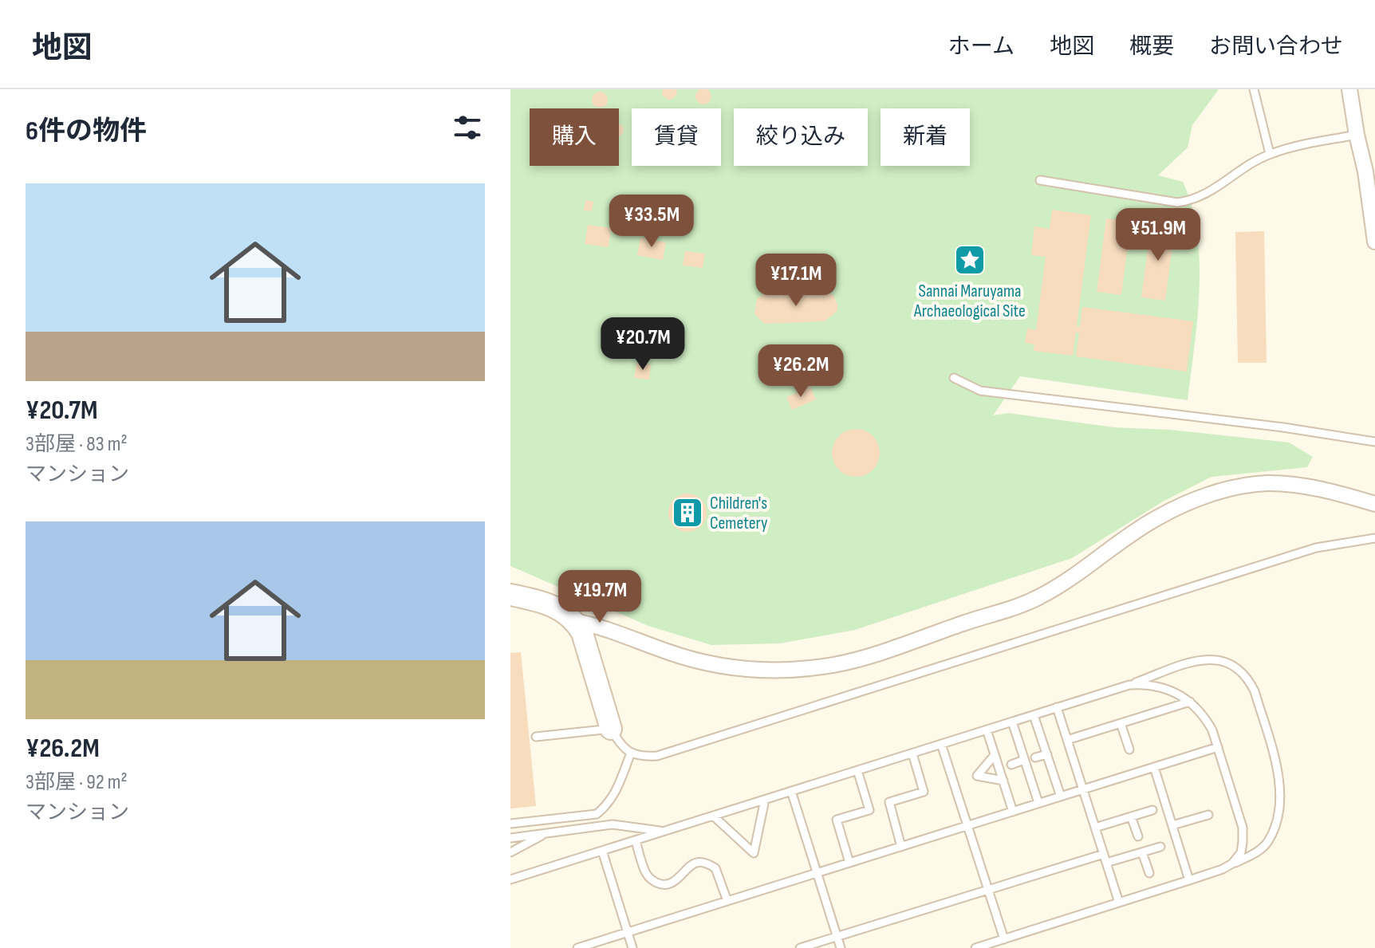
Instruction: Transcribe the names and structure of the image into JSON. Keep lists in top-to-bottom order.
{
  "places": {
    "place": ["Sannai Maruyama Archaeological Site"],
    "building": ["Children's Cemetery"]
  },
  "page": {
    "header": "地図",
    "nav": [
      "ホーム",
      "地図",
      "概要",
      "お問い合わせ"
    ],
    "heading": "6件の物件",
    "chip": [
      "購入",
      "賃貸",
      "絞り込み",
      "新着"
    ],
    "list": [
      {
        "name": "¥20.7M",
        "note": "3部屋 · 83 m² · マンション"
      },
      {
        "name": "¥26.2M",
        "note": "3部屋 · 92 m² · マンション"
      }
    ],
    "price": [
      "¥33.5M",
      "¥51.9M",
      "¥17.1M",
      "¥20.7M",
      "¥26.2M",
      "¥19.7M"
    ]
  }
}
